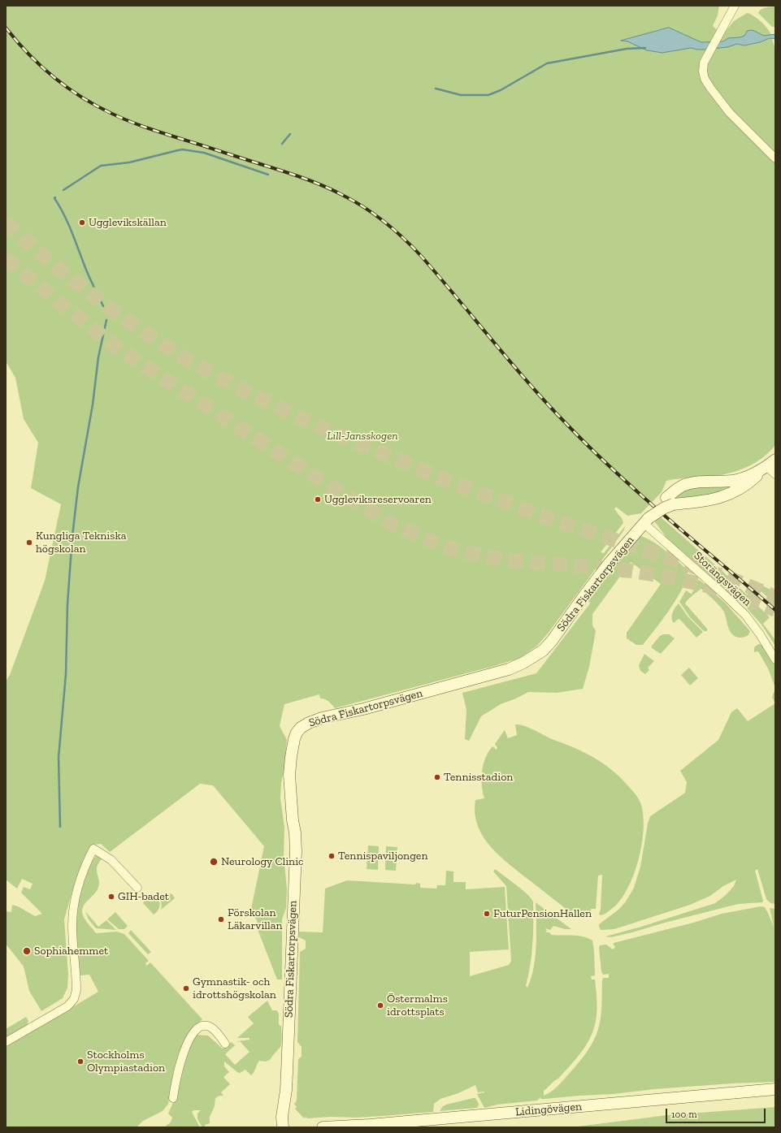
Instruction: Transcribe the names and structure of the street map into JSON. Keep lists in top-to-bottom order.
{
  "streets": {
    "street": ["Storängsvägen", "Södra Fiskartorpsvägen", "Lidingövägen"]
  },
  "crossings": [
    ["Storängsvägen", "Södra Fiskartorpsvägen"]
  ],
  "parks": ["Lill-Jansskogen"],
  "places": [
    "Ugglevikskällan",
    "Uggleviksreservoaren",
    "Kungliga Tekniska högskolan",
    "Tennisstadion",
    "Tennispaviljongen",
    "Neurology Clinic",
    "GIH-badet",
    "FuturPensionHallen",
    "Förskolan Läkarvillan",
    "Sophiahemmet",
    "Gymnastik- och idrottshögskolan",
    "Östermalms idrottsplats",
    "Stockholms Olympiastadion"
  ],
  "scale_bar": "100 m"
}
